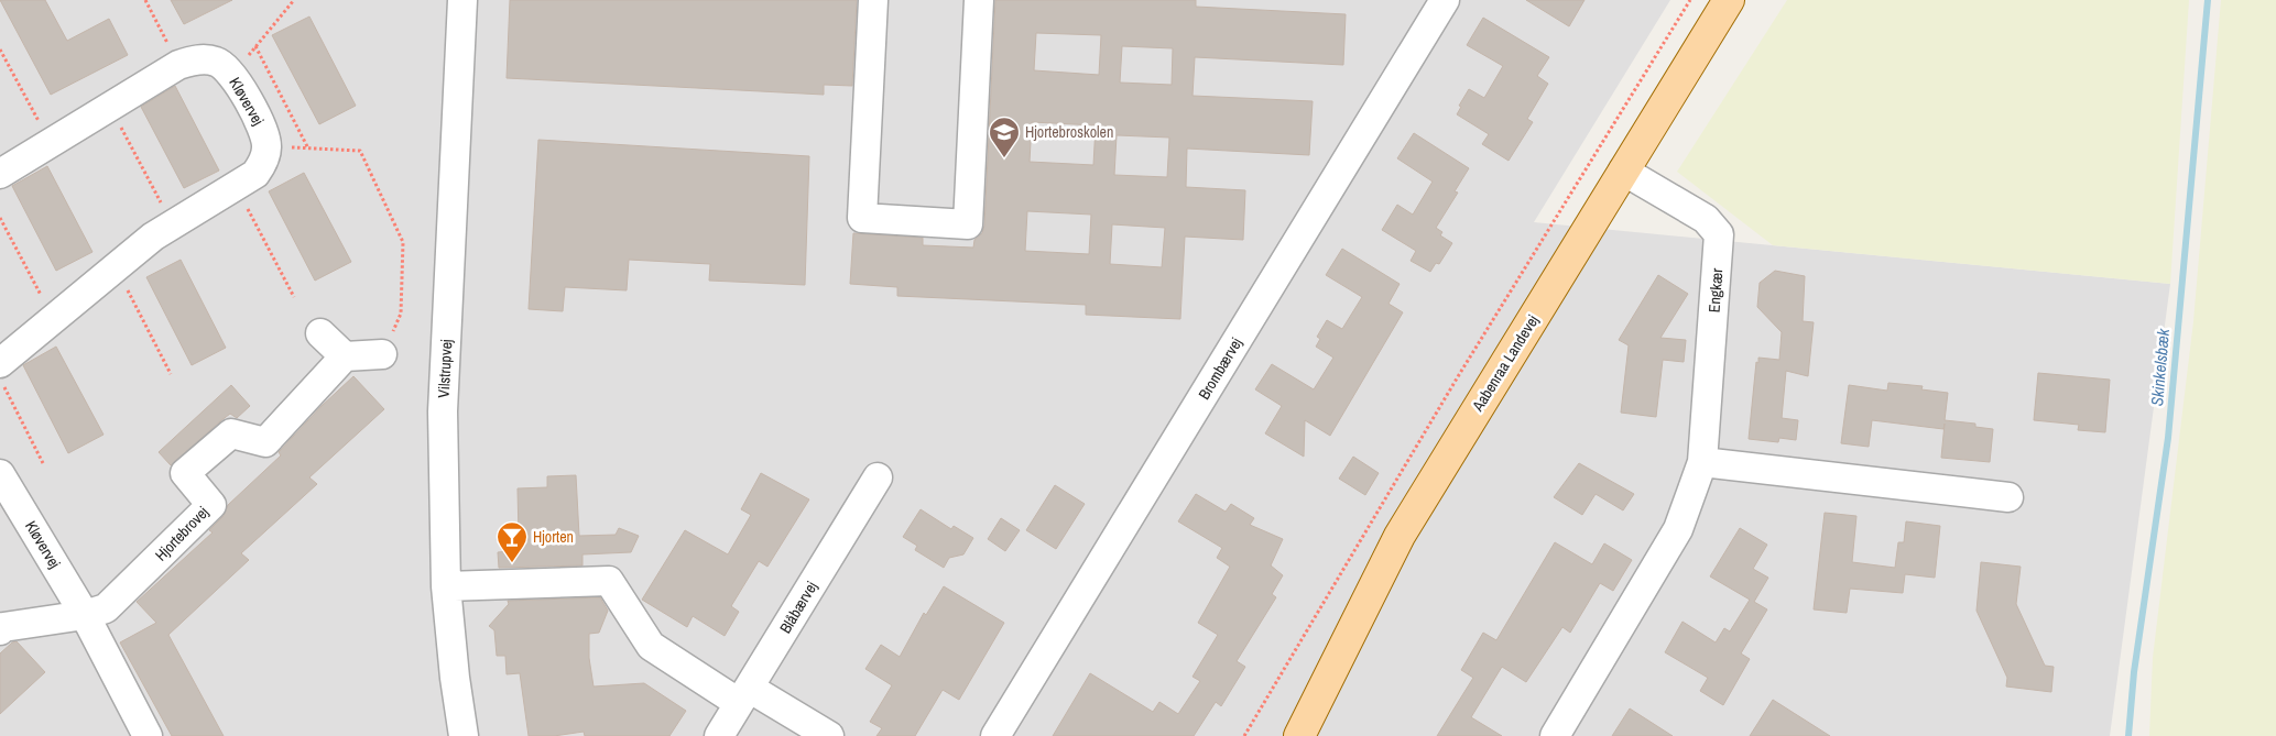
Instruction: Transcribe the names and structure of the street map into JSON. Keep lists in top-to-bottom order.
{
  "streets": {
    "main road": ["Aabenraa Landevej"],
    "street": [
      "Kløvervej",
      "Engkær",
      "Vilstrupvej",
      "Brombærvej",
      "Hjortebrovej",
      "Blåbærvej"
    ]
  },
  "crossings": [
    ["Kløvervej", "Hjortebrovej"],
    ["Engkær", "Aabenraa Landevej"]
  ],
  "water": ["Skinkelsbæk"],
  "places": {
    "school or university": ["Hjortebroskolen"],
    "bar": ["Hjorten"]
  }
}
